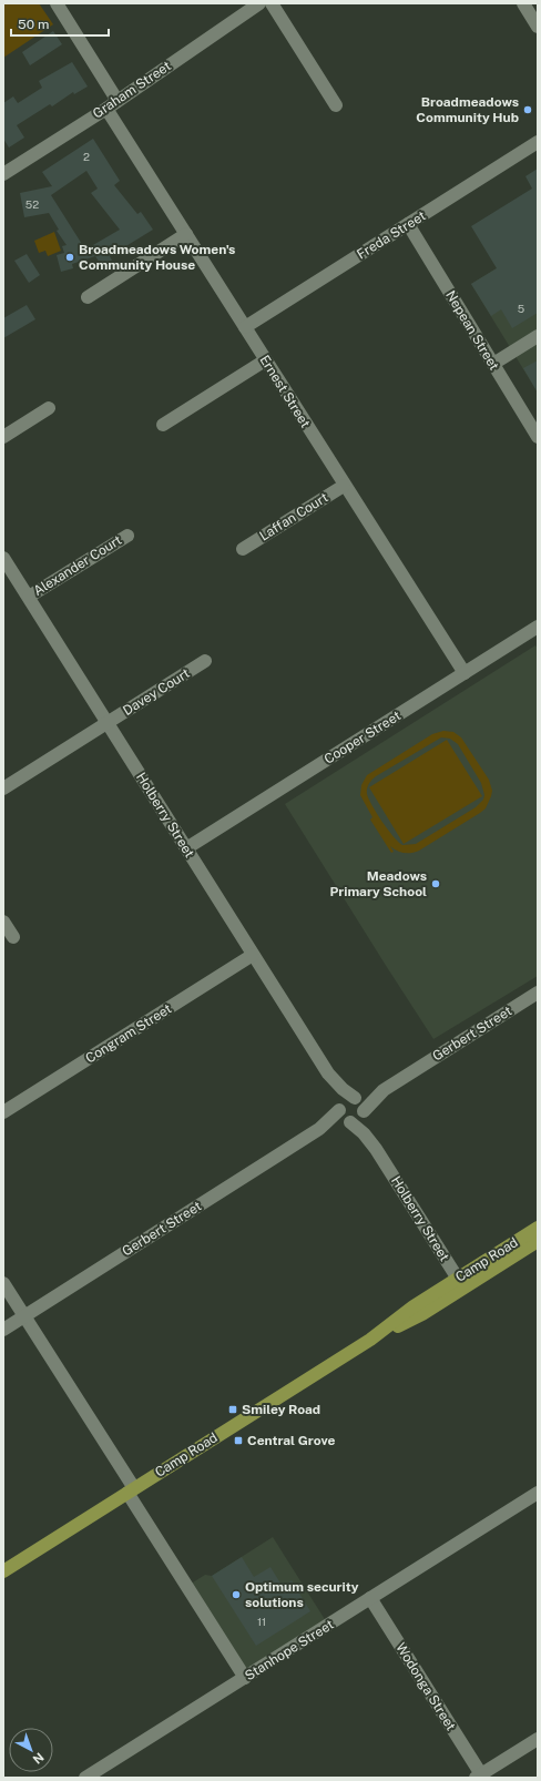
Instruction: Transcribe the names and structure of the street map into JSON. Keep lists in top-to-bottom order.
{
  "streets": {
    "main road": ["Camp Road"],
    "street": [
      "Graham Street",
      "Freda Street",
      "Nepean Street",
      "Ernest Street",
      "Laffan Court",
      "Alexander Court",
      "Davey Court",
      "Cooper Street",
      "Holberry Street",
      "Congram Street",
      "Gerbert Street",
      "Stanhope Street",
      "Wodonga Street"
    ]
  },
  "crossings": [
    ["Graham Street", "Ernest Street"],
    ["Freda Street", "Nepean Street"],
    ["Freda Street", "Ernest Street"],
    ["Ernest Street", "Laffan Court"],
    ["Ernest Street", "Cooper Street"],
    ["Alexander Court", "Holberry Street"],
    ["Davey Court", "Holberry Street"],
    ["Cooper Street", "Holberry Street"],
    ["Holberry Street", "Congram Street"],
    ["Holberry Street", "Gerbert Street"],
    ["Holberry Street", "Camp Road"],
    ["Stanhope Street", "Wodonga Street"]
  ],
  "places": {
    "other": [
      "Broadmeadows Community Hub",
      "Broadmeadows Women's Community House",
      "Meadows Primary School",
      "Optimum security solutions"
    ],
    "transit": ["Smiley Road", "Central Grove"]
  },
  "house_numbers": [
    "2",
    "52",
    "5",
    "11"
  ],
  "scale_bar": "50 m",
  "north": "bottom right"
}
